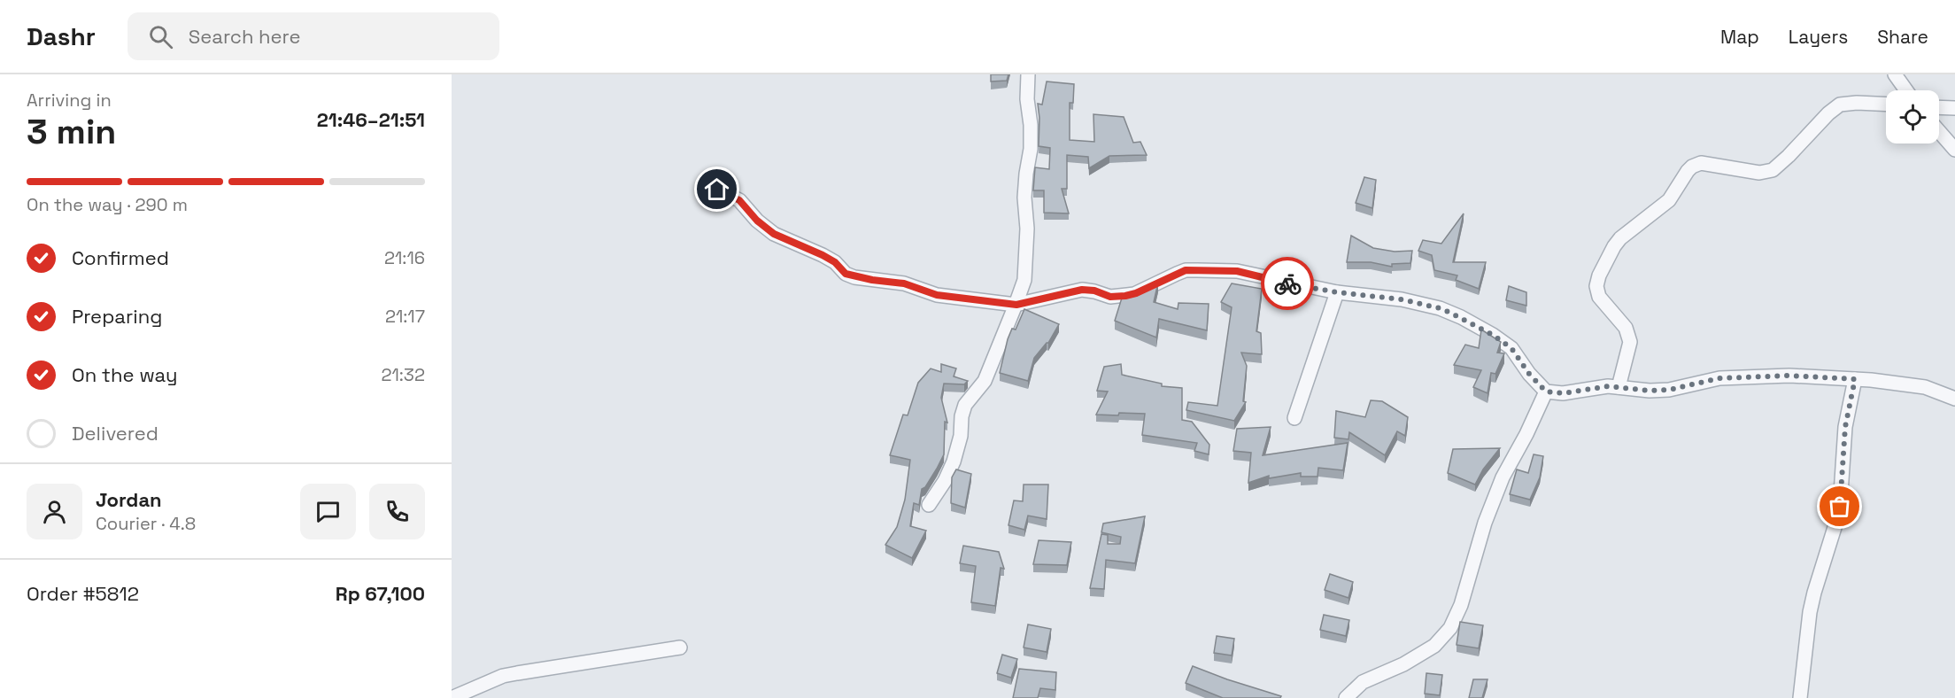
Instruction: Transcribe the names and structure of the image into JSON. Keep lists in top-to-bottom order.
{
  "page": {
    "header": "Dashr",
    "search": "Search here",
    "nav": ["Map", "Layers", "Share"],
    "heading": ["3 min", "Arriving in", "21:46–21:51"],
    "panel": [
      "Jordan",
      "Courier · 4.8",
      "Order #5812",
      "Rp 67,100"
    ],
    "bar": "On the way · 290 m",
    "list": [
      ["Confirmed", "21:16"],
      ["Preparing", "21:17"],
      ["On the way", "21:32"],
      "Delivered"
    ]
  }
}
